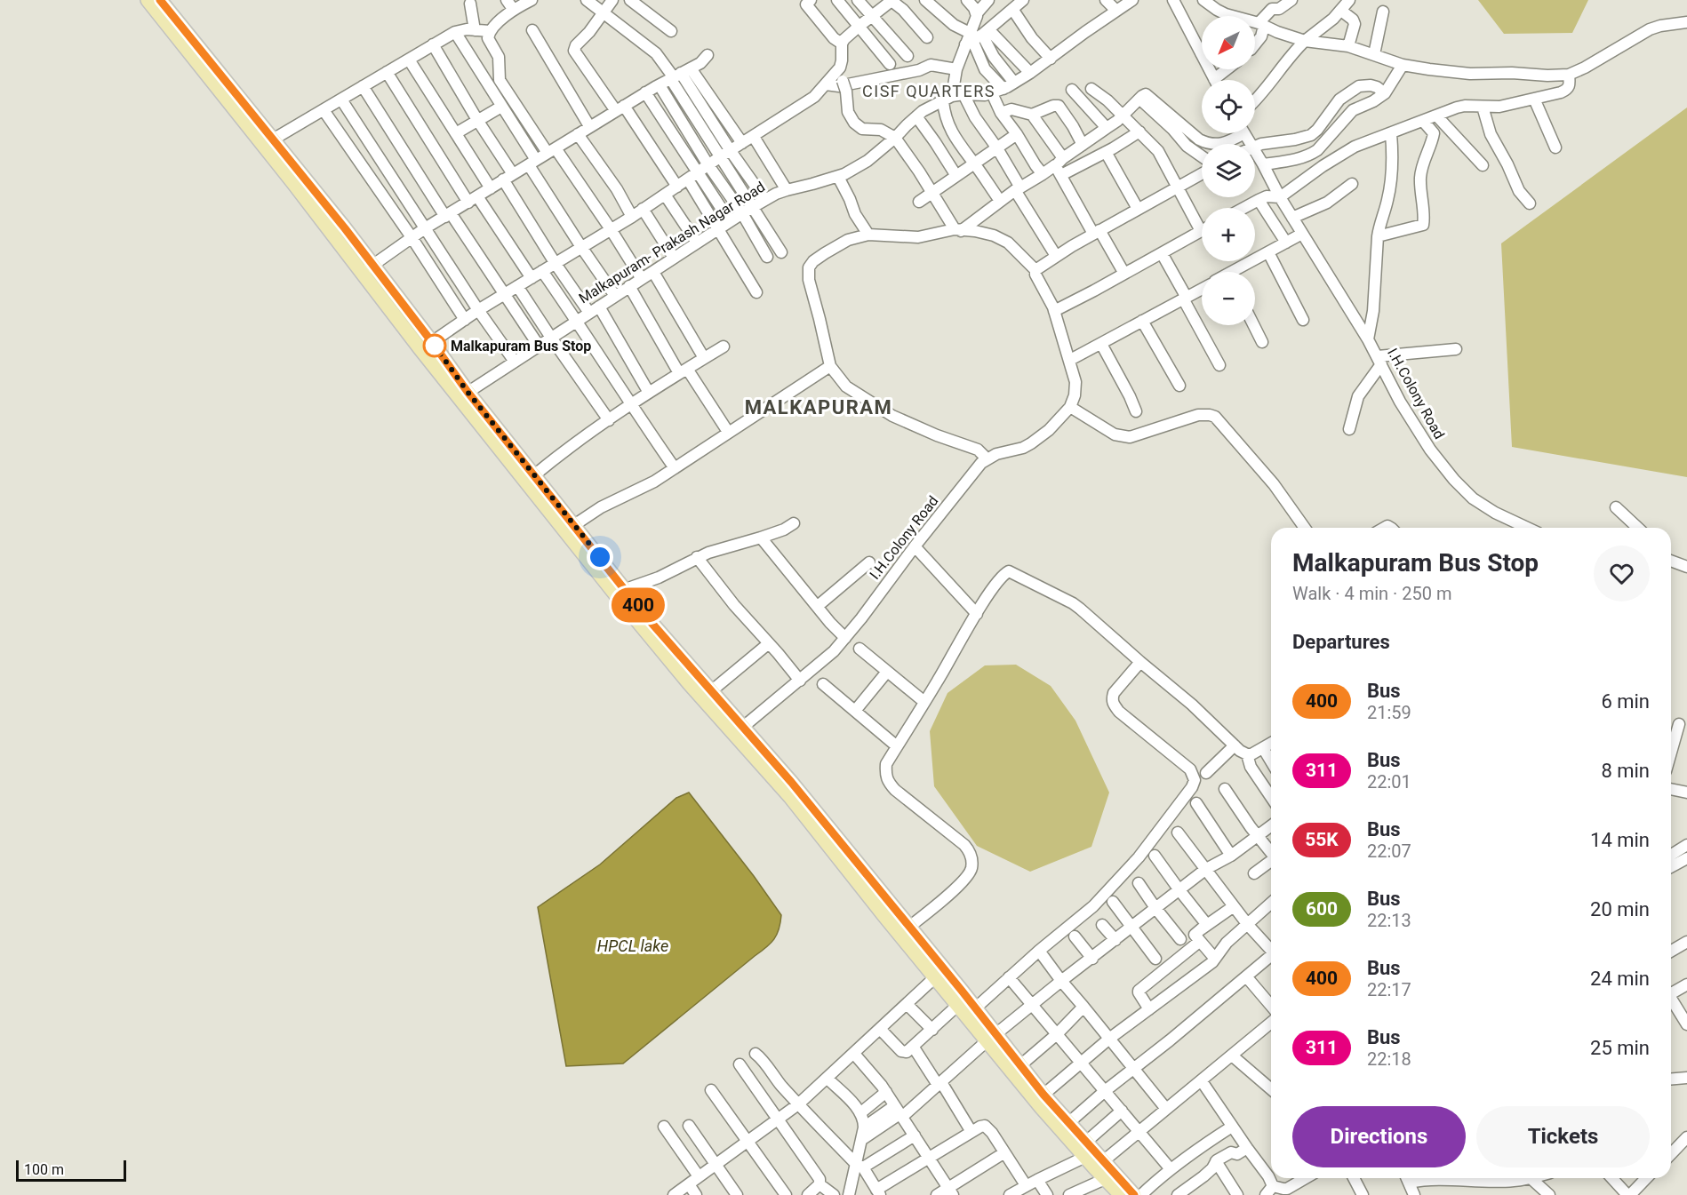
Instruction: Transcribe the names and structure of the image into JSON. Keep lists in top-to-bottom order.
{
  "streets": {
    "street": ["Malkapuram- Prakash Nagar Road", "I.H.Colony Road"]
  },
  "districts": ["CISF QUARTERS", "MALKAPURAM"],
  "water": ["HPCL lake"],
  "places": ["Malkapuram Bus Stop"],
  "lines": ["bus line 400"],
  "scale_bar": "100 m",
  "north": "bottom left",
  "page": {
    "on_map": "400",
    "map_buttons": ["+", "−"],
    "heading": [
      ["Malkapuram Bus Stop", "Walk · 4 min · 250 m"],
      "Departures"
    ],
    "list": [
      {
        "mark": "400",
        "name": "Bus",
        "note": "21:59",
        "value": "6 min"
      },
      {
        "mark": "311",
        "name": "Bus",
        "note": "22:01",
        "value": "8 min"
      },
      {
        "mark": "55K",
        "name": "Bus",
        "note": "22:07",
        "value": "14 min"
      },
      {
        "mark": "600",
        "name": "Bus",
        "note": "22:13",
        "value": "20 min"
      },
      {
        "mark": "400",
        "name": "Bus",
        "note": "22:17",
        "value": "24 min"
      },
      {
        "mark": "311",
        "name": "Bus",
        "note": "22:18",
        "value": "25 min"
      }
    ],
    "buttons": ["Directions", "Tickets"],
    "scale": "100 m"
  }
}
